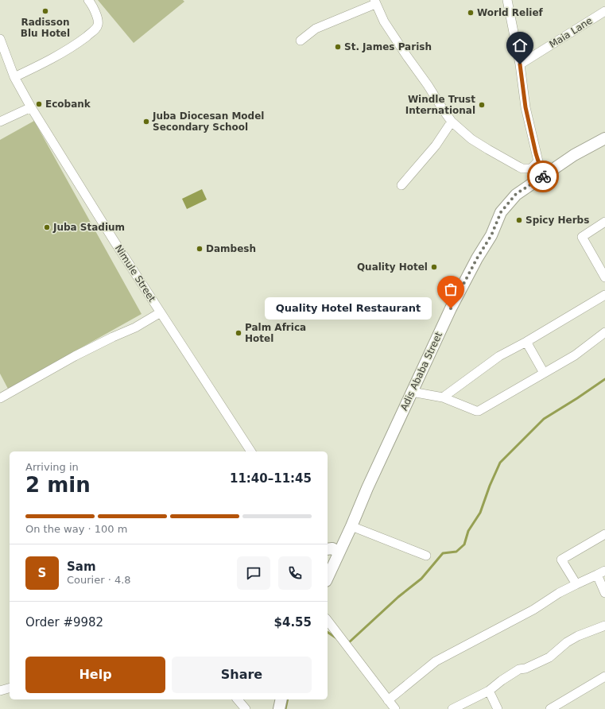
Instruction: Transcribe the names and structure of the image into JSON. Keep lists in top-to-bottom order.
{
  "streets": {
    "street": ["Maia Lane", "Nimule Street", "Adis Ababa Street"]
  },
  "places": [
    "Radisson Blu Hotel",
    "World Relief",
    "St. James Parish",
    "Ecobank",
    "Windle Trust International",
    "Juba Diocesan Model Secondary School",
    "Spicy Herbs",
    "Juba Stadium",
    "Dambesh",
    "Quality Hotel",
    "Quality Hotel Restaurant",
    "Palm Africa Hotel"
  ],
  "page": {
    "bubble": "Quality Hotel Restaurant",
    "heading": ["2 min", "Arriving in", "11:40–11:45"],
    "panel": [
      "Sam",
      "Courier · 4.8",
      "Order #9982",
      "$4.55"
    ],
    "bar": "On the way · 100 m",
    "round": "S",
    "buttons": ["Help", "Share"]
  }
}
